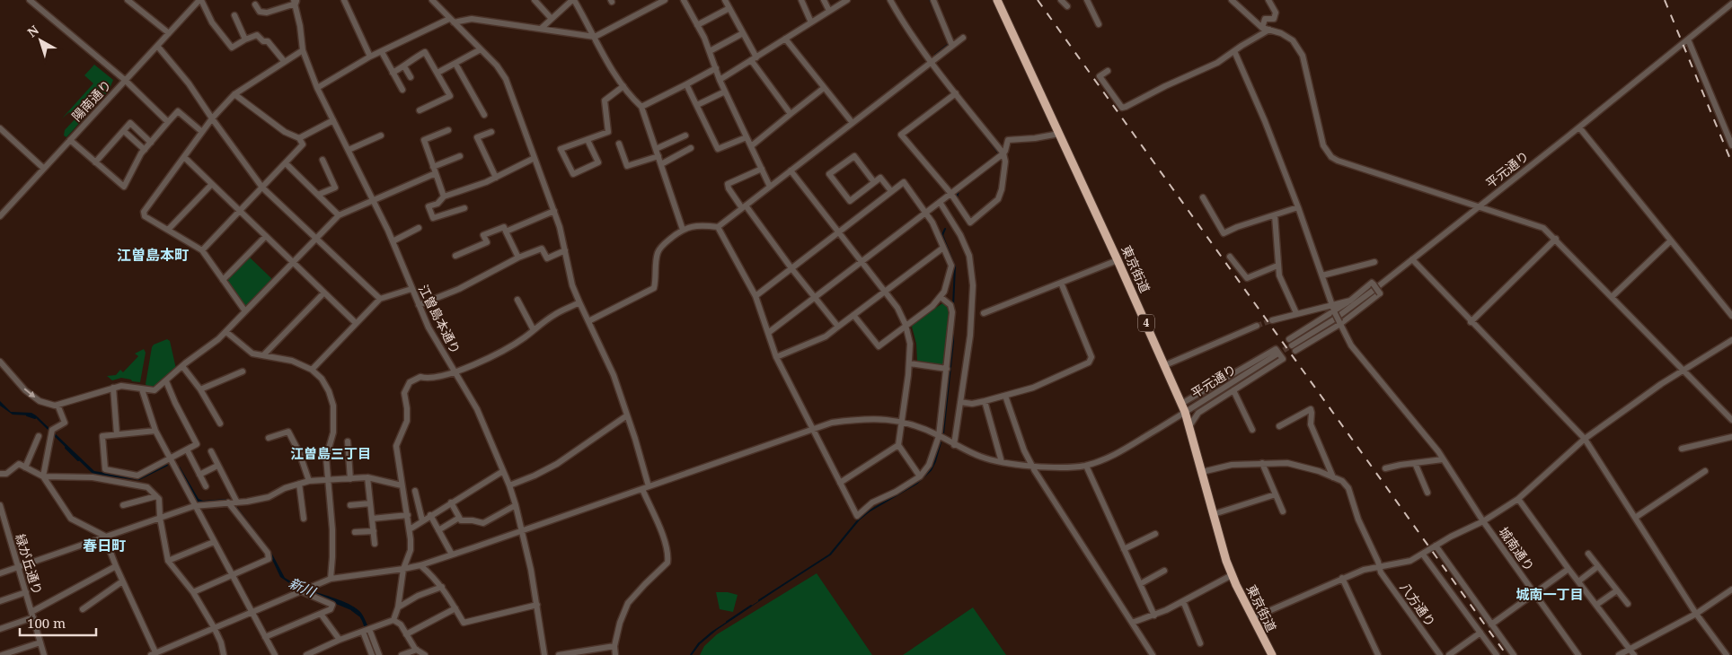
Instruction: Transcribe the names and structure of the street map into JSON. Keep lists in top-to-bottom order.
{
  "streets": {
    "highway": ["東京街道", "4"],
    "street": [
      "陽南通り",
      "平元通り",
      "江曽島本通り",
      "城南通り",
      "緑が丘通り",
      "八方通り"
    ]
  },
  "crossings": [
    ["平元通り", "東京街道"],
    ["平元通り", "江曽島本通り"]
  ],
  "districts": [
    "江曽島本町",
    "江曽島三丁目",
    "春日町",
    "城南一丁目"
  ],
  "water": ["新川"],
  "scale_bar": "100 m",
  "north": "top left"
}
